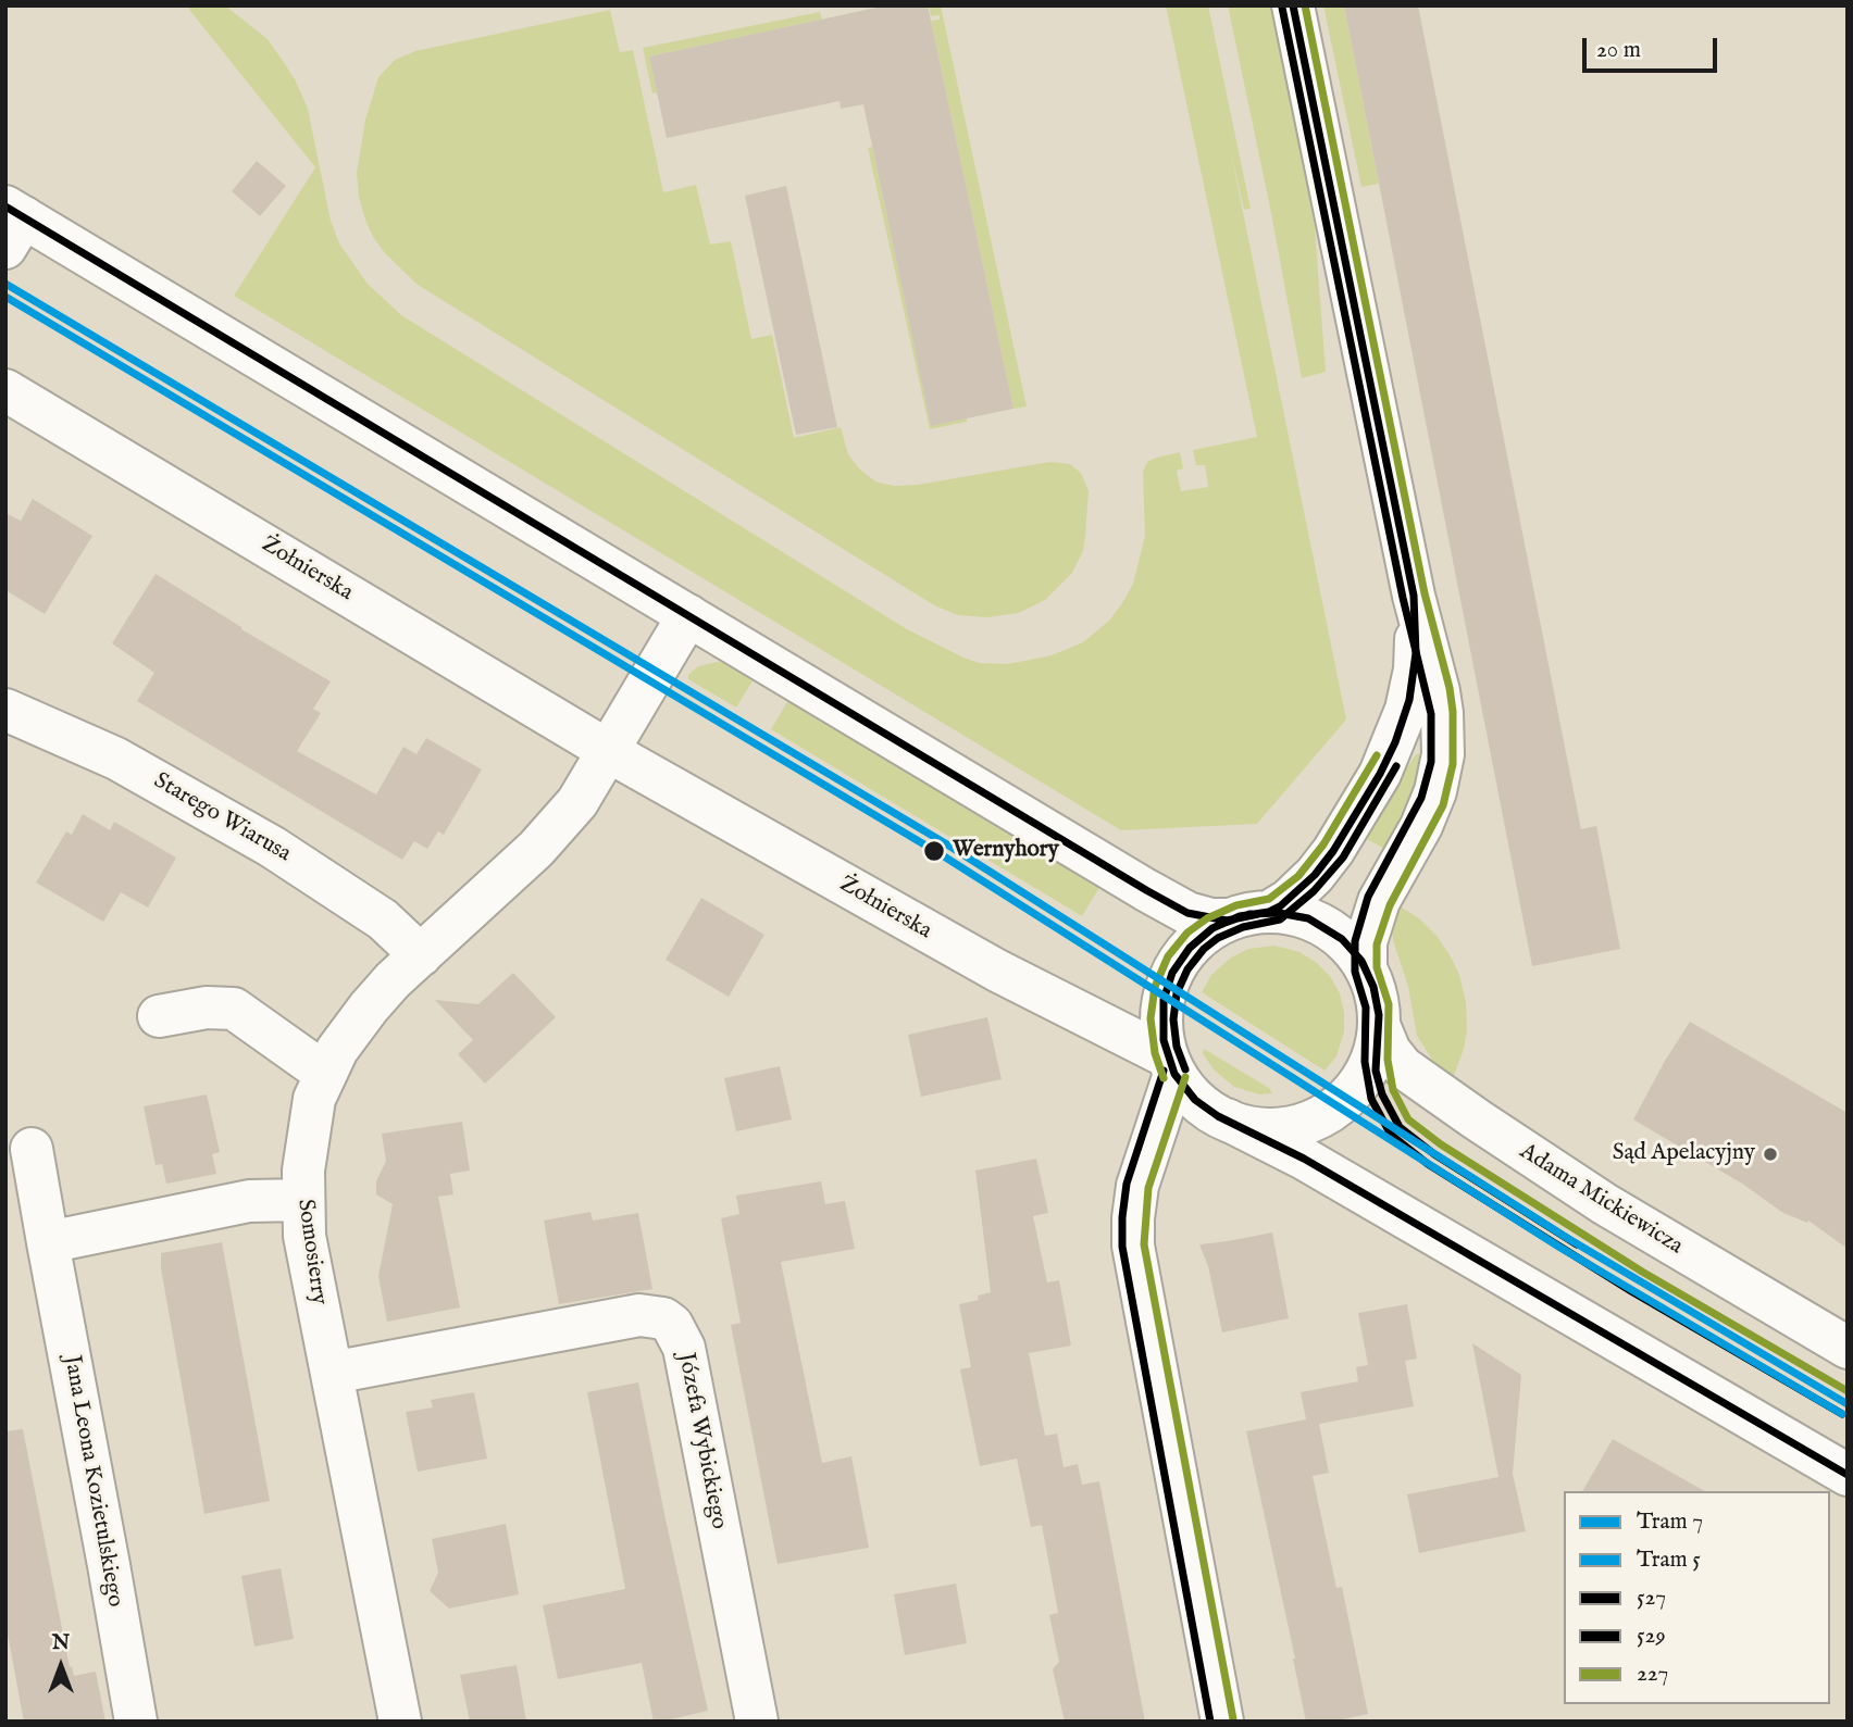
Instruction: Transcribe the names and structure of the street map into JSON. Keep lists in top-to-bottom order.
{
  "streets": {
    "street": [
      "Żołnierska",
      "Starego Wiarusa",
      "Adama Mickiewicza",
      "Somosierry",
      "Józefa Wybickiego",
      "Jana Leona Kozietulskiego"
    ]
  },
  "crossings": [
    ["Żołnierska", "Adama Mickiewicza"],
    ["Żołnierska", "Somosierry"],
    ["Starego Wiarusa", "Somosierry"],
    ["Somosierry", "Józefa Wybickiego"]
  ],
  "places": ["Wernyhory", "Sąd Apelacyjny"],
  "lines": [
    "transit line 527",
    "transit line 227",
    "transit line 529",
    "tram line 7",
    "tram line 5"
  ],
  "legend": [
    "Tram 7",
    "Tram 5",
    "527",
    "529",
    "227"
  ],
  "scale_bar": "20 m",
  "north": "top"
}
